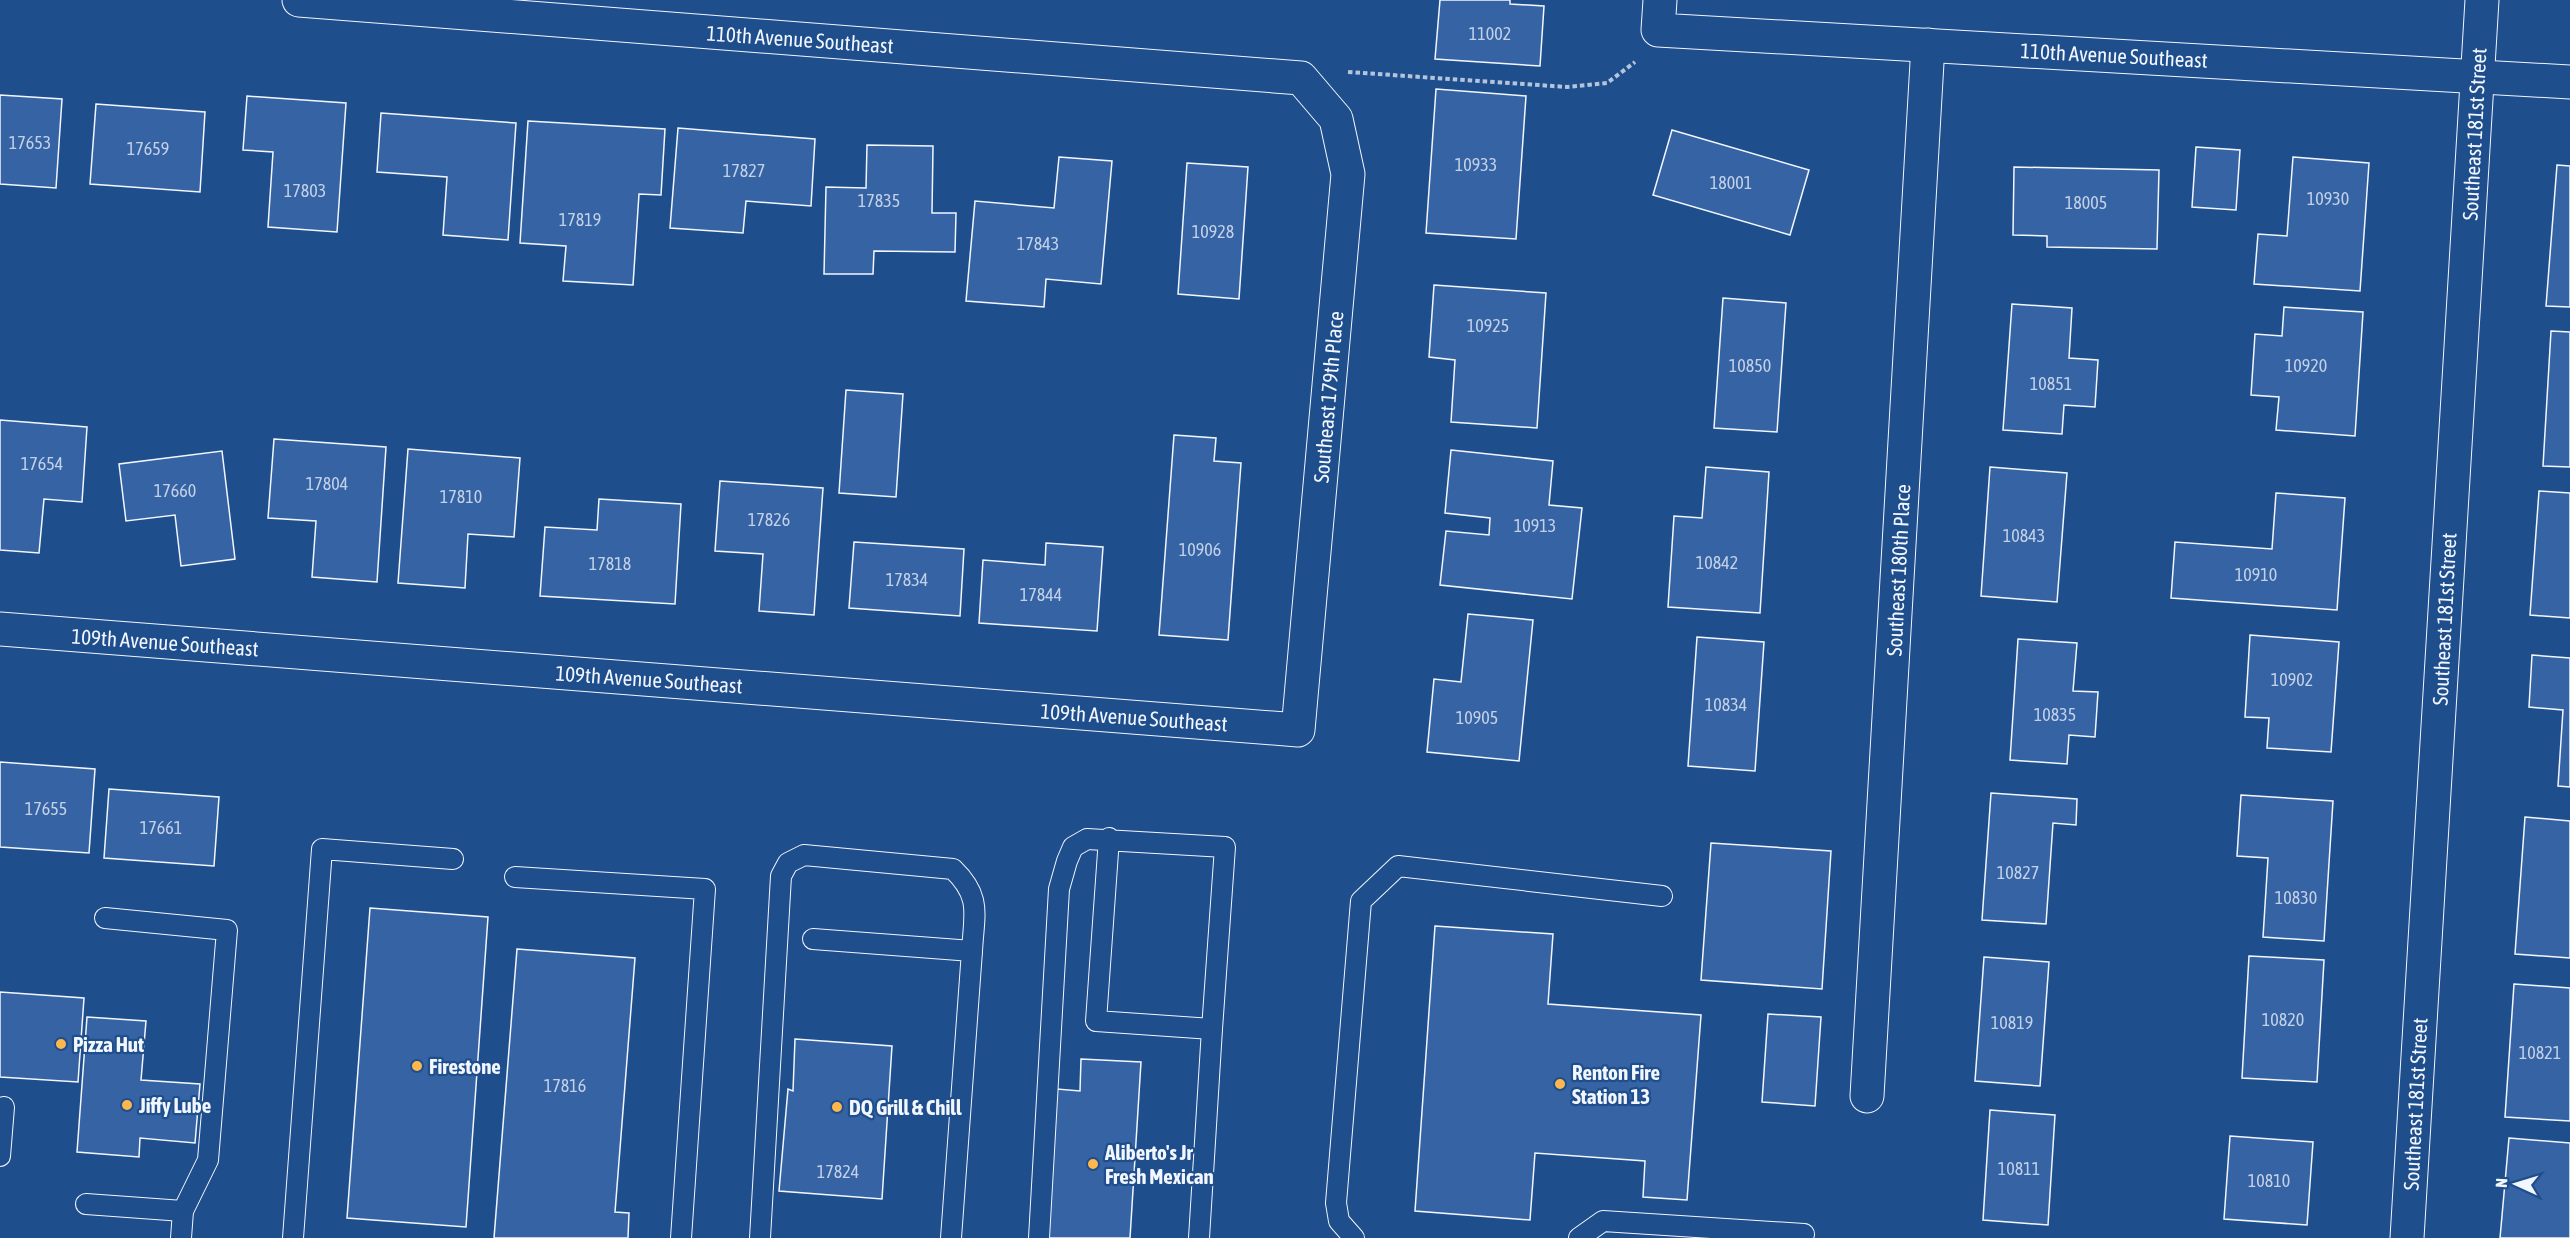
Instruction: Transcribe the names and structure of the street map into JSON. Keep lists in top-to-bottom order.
{
  "streets": {
    "street": [
      "110th Avenue Southeast",
      "Southeast 181st Street",
      "Southeast 179th Place",
      "Southeast 180th Place",
      "109th Avenue Southeast"
    ]
  },
  "crossings": [
    ["110th Avenue Southeast", "Southeast 181st Street"],
    ["110th Avenue Southeast", "Southeast 179th Place"],
    ["110th Avenue Southeast", "Southeast 180th Place"],
    ["Southeast 179th Place", "109th Avenue Southeast"]
  ],
  "places": [
    "Pizza Hut",
    "Firestone",
    "Renton Fire Station 13",
    "Jiffy Lube",
    "DQ Grill & Chill",
    "Aliberto's Jr Fresh Mexican"
  ],
  "house_numbers": [
    "11002",
    "17653",
    "17659",
    "10933",
    "17827",
    "18001",
    "17803",
    "10930",
    "17835",
    "18005",
    "17819",
    "10928",
    "17843",
    "10925",
    "10850",
    "10920",
    "10851",
    "17654",
    "17804",
    "17660",
    "17810",
    "17826",
    "10913",
    "10843",
    "10906",
    "10842",
    "17818",
    "10910",
    "17834",
    "17844",
    "10902",
    "10834",
    "10835",
    "10905",
    "17655",
    "17661",
    "10827",
    "10830",
    "10820",
    "10819",
    "10821",
    "17816",
    "10811",
    "17824",
    "10810"
  ],
  "north": "left"
}
